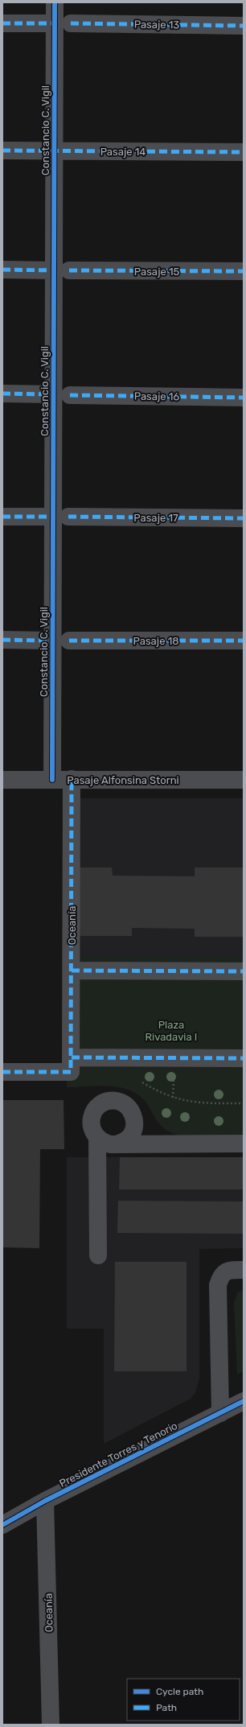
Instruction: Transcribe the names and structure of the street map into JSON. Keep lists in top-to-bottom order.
{
  "streets": {
    "street": [
      "Pasaje 13",
      "Constancio C. Vigil",
      "Pasaje 14",
      "Pasaje 15",
      "Pasaje 16",
      "Pasaje 17",
      "Pasaje 18",
      "Pasaje Alfonsina Storni",
      "Oceanía",
      "Presidente Torres y Tenorio"
    ]
  },
  "crossings": [
    ["Pasaje 13", "Constancio C. Vigil"],
    ["Constancio C. Vigil", "Pasaje 14"],
    ["Constancio C. Vigil", "Pasaje 15"],
    ["Constancio C. Vigil", "Pasaje 16"],
    ["Constancio C. Vigil", "Pasaje 17"],
    ["Constancio C. Vigil", "Pasaje 18"],
    ["Constancio C. Vigil", "Pasaje Alfonsina Storni"],
    ["Pasaje Alfonsina Storni", "Oceanía"],
    ["Oceanía", "Presidente Torres y Tenorio"]
  ],
  "parks": ["Plaza Rivadavia I"],
  "legend": ["Cycle path", "Path"]
}
